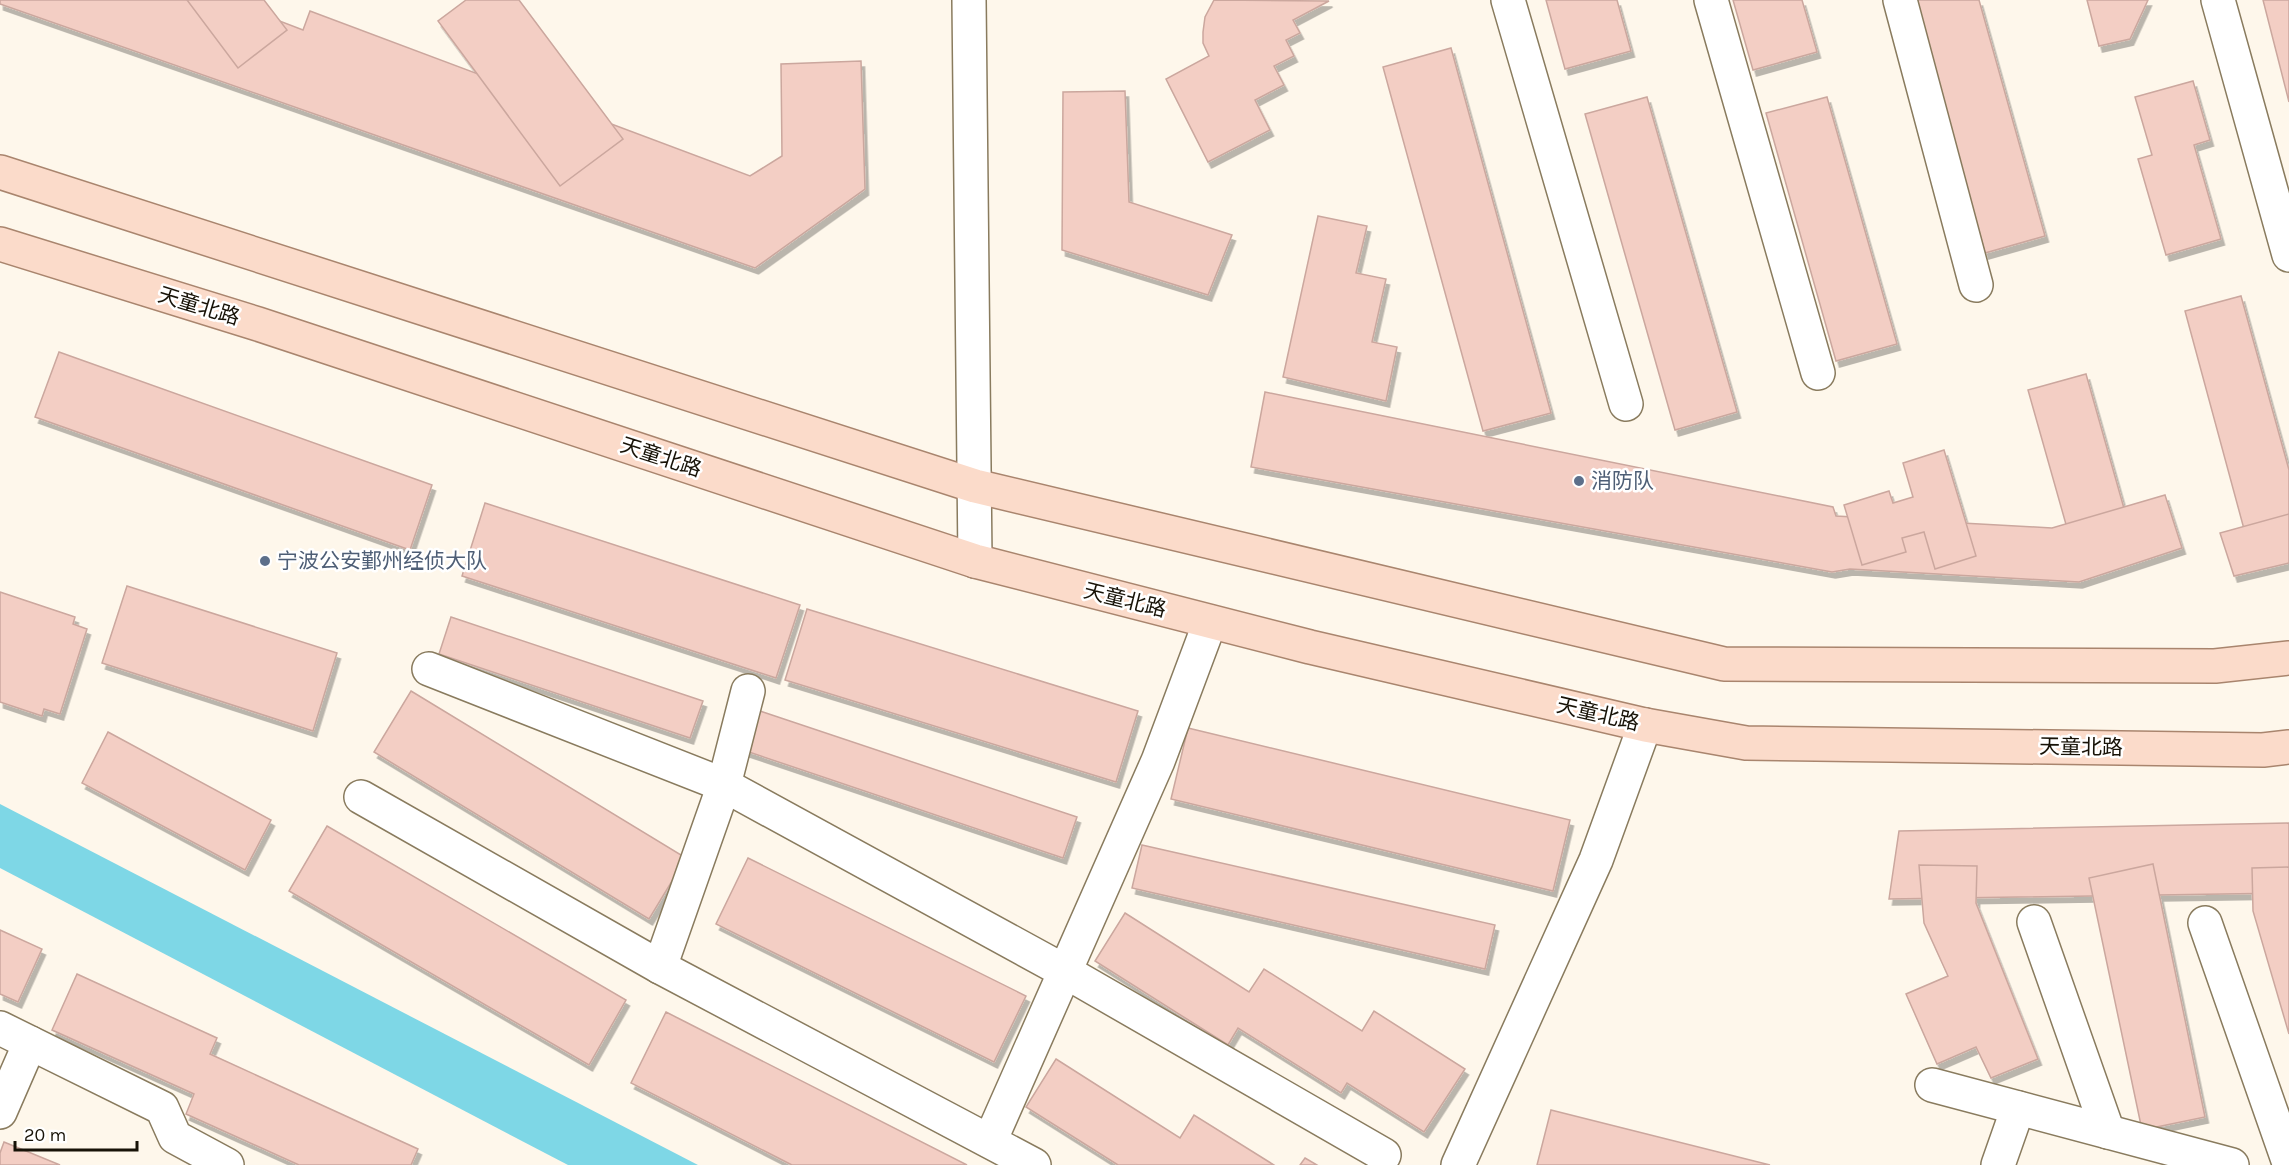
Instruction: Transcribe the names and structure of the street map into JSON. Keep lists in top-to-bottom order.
{
  "streets": {
    "main road": ["天童北路"]
  },
  "places": ["消防队", "宁波公安鄞州经侦大队"],
  "scale_bar": "20 m"
}
